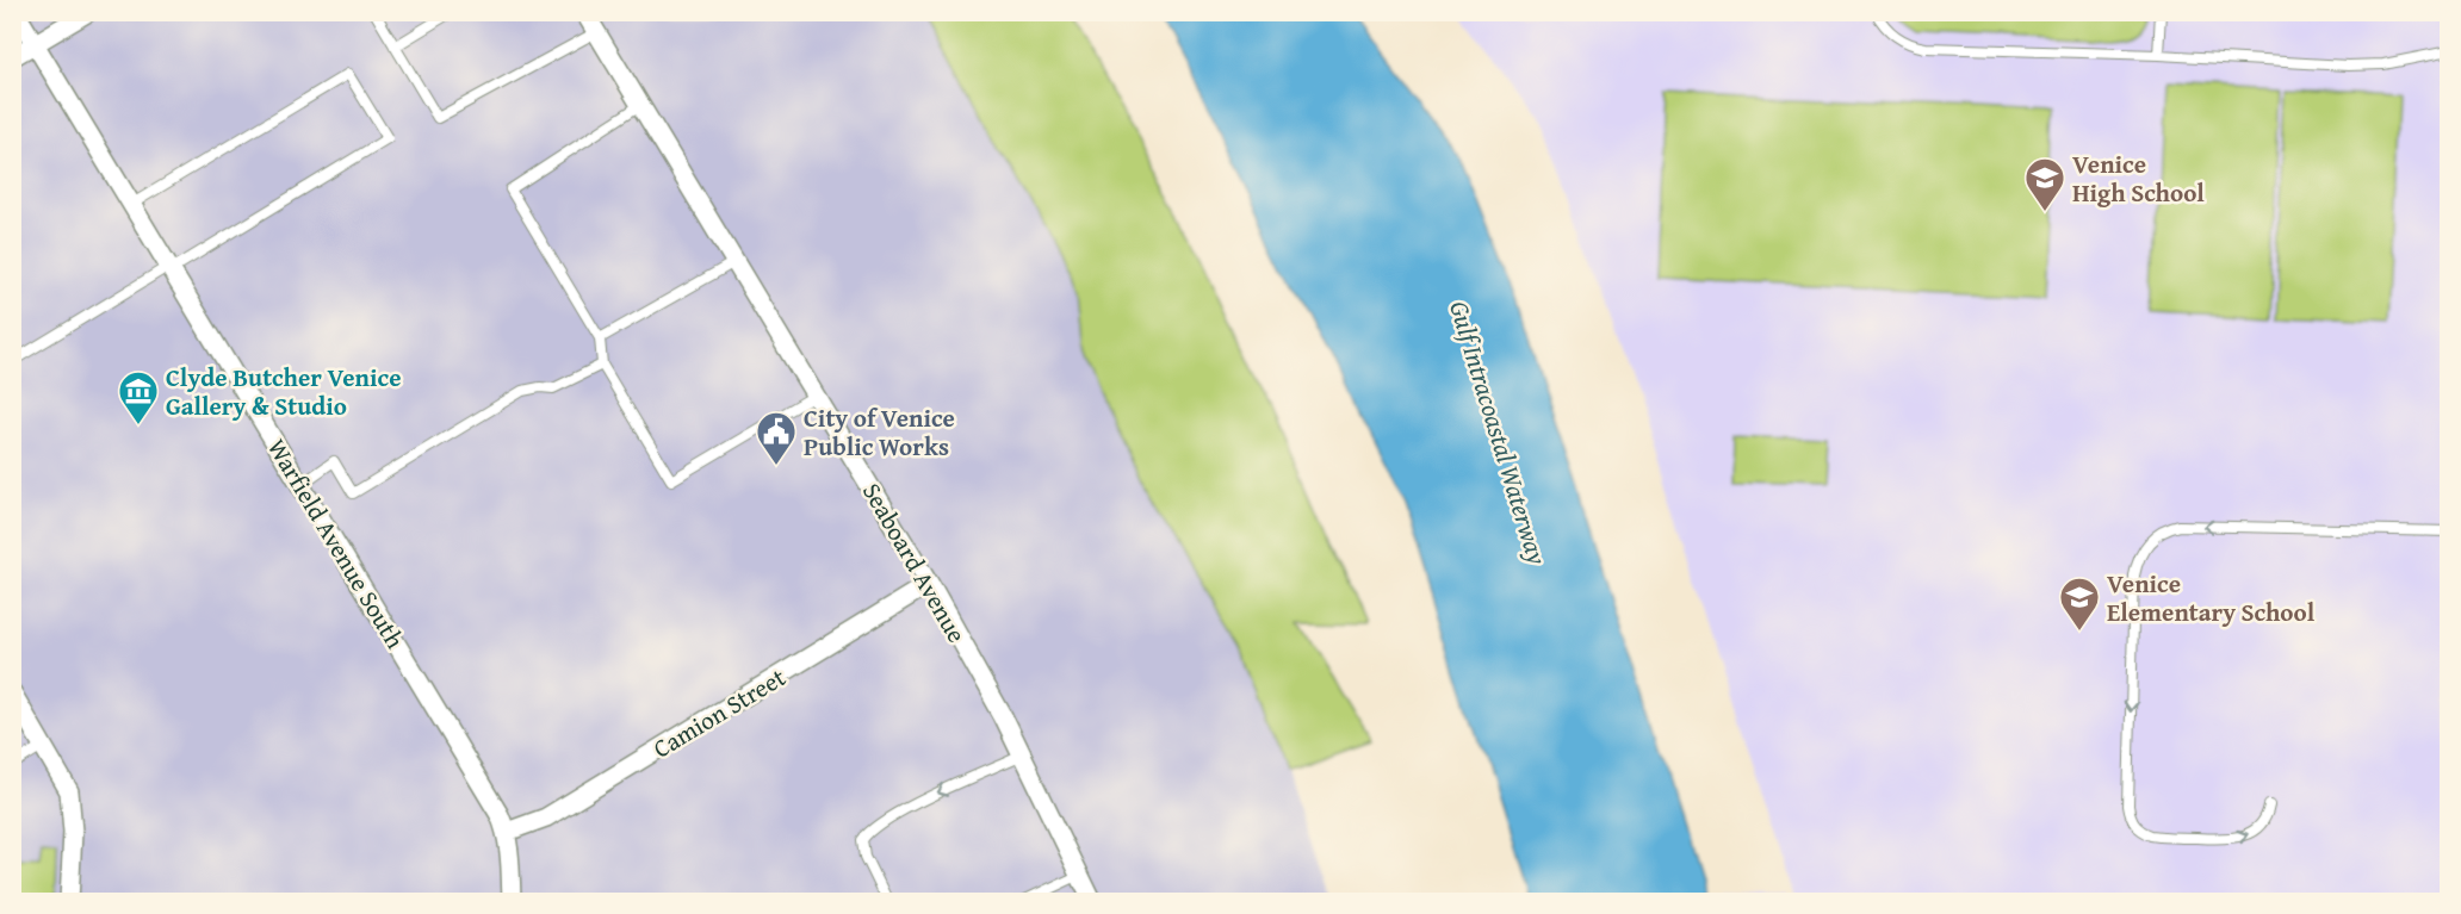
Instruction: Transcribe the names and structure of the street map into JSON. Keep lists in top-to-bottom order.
{
  "streets": {
    "street": ["Warfield Avenue South", "Seaboard Avenue", "Camion Street"]
  },
  "crossings": [
    ["Warfield Avenue South", "Camion Street"],
    ["Seaboard Avenue", "Camion Street"]
  ],
  "water": ["Gulf Intracoastal Waterway"],
  "places": {
    "school or university": ["Venice High School", "Venice Elementary School"],
    "museum": ["Clyde Butcher Venice Gallery & Studio"],
    "public building": ["City of Venice Public Works"]
  }
}
